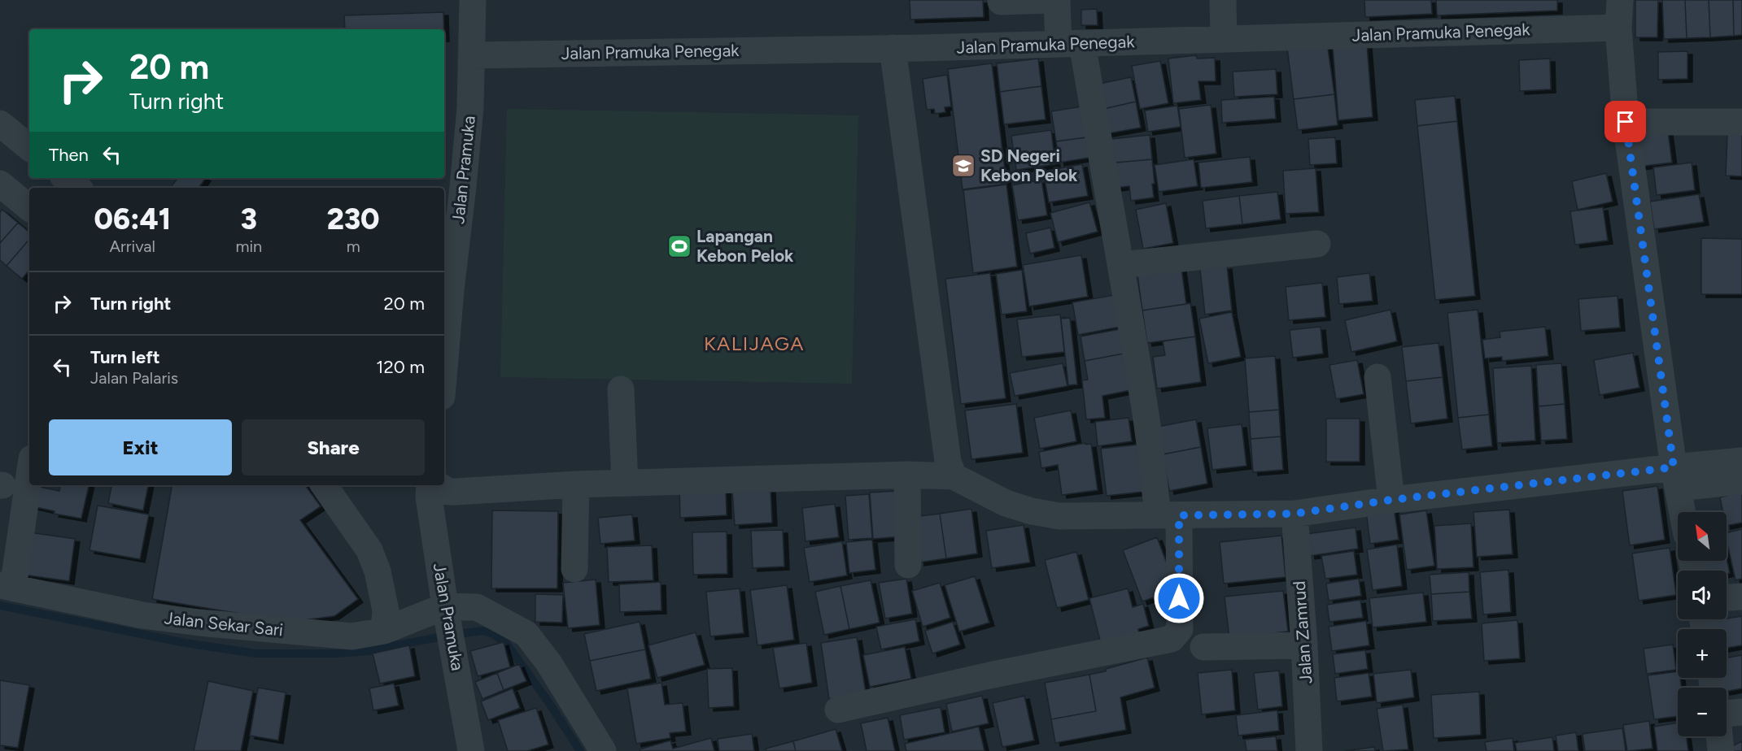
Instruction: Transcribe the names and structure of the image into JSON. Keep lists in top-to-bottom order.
{
  "streets": {
    "street": [
      "Jalan Pramuka Penegak",
      "Jalan Pramuka",
      "Jalan Sekar Sari",
      "Jalan Zamrud"
    ]
  },
  "crossings": [
    ["Jalan Pramuka Penegak", "Jalan Pramuka"],
    ["Jalan Pramuka", "Jalan Sekar Sari"]
  ],
  "districts": ["KALIJAGA"],
  "places": {
    "school or university": ["SD Negeri Kebon Pelok"],
    "sports": ["Lapangan Kebon Pelok"]
  },
  "north": "top left",
  "page": {
    "turn": ["20 m", "Turn right"],
    "then": "Then",
    "eta": [
      "06:41",
      "Arrival",
      "3",
      "min",
      "230",
      "m"
    ],
    "list": [
      {
        "name": "Turn right",
        "value": "20 m"
      },
      {
        "name": "Turn left",
        "note": "Jalan Palaris",
        "value": "120 m"
      }
    ],
    "buttons": ["Exit", "Share"],
    "map_buttons": ["+", "−"]
  }
}
